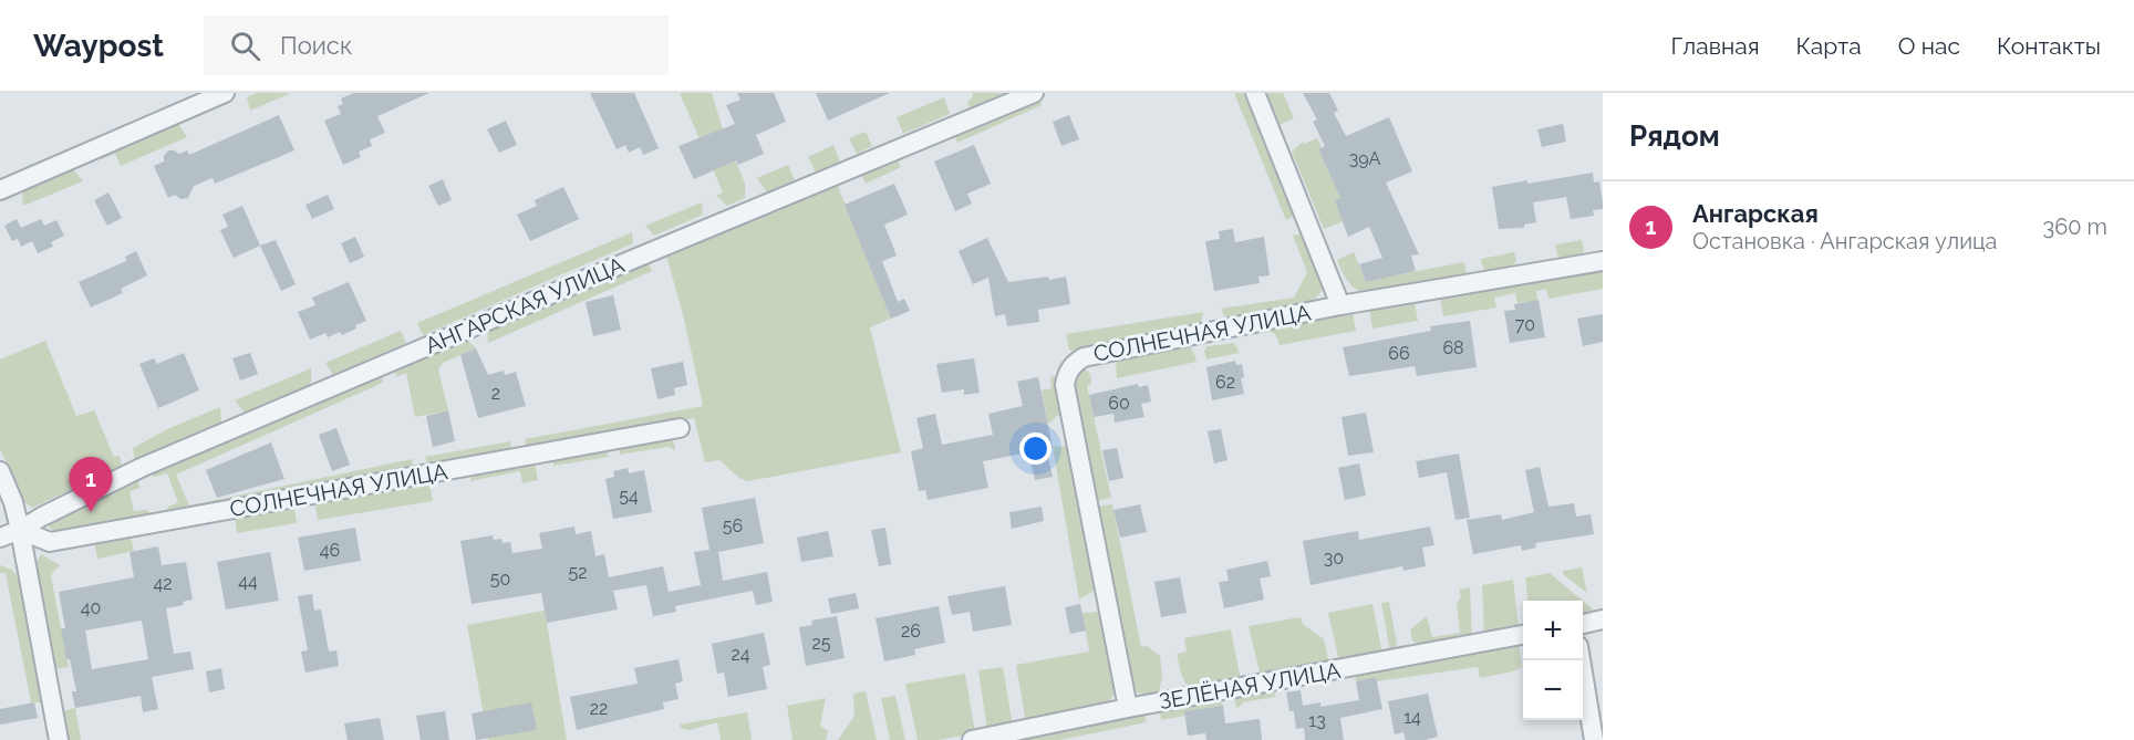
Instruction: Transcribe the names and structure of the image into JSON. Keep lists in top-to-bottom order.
{
  "streets": {
    "street": ["АНГАРСКАЯ УЛИЦА", "СОЛНЕЧНАЯ УЛИЦА", "ЗЕЛЁНАЯ УЛИЦА"]
  },
  "crossings": [
    ["АНГАРСКАЯ УЛИЦА", "СОЛНЕЧНАЯ УЛИЦА"],
    ["СОЛНЕЧНАЯ УЛИЦА", "ЗЕЛЁНАЯ УЛИЦА"]
  ],
  "house_numbers": [
    "39А",
    "70",
    "68",
    "66",
    "62",
    "2",
    "60",
    "54",
    "56",
    "46",
    "30",
    "52",
    "50",
    "44",
    "42",
    "40",
    "26",
    "25",
    "24",
    "22",
    "14",
    "13"
  ],
  "page": {
    "header": "Waypost",
    "search": "Поиск",
    "nav": [
      "Главная",
      "Карта",
      "О нас",
      "Контакты"
    ],
    "heading": "Рядом",
    "list": [
      {
        "mark": "1",
        "name": "Ангарская",
        "note": "Остановка · Ангарская улица",
        "value": "360 m"
      }
    ],
    "pins": "1",
    "map_buttons": ["+", "−"]
  }
}
